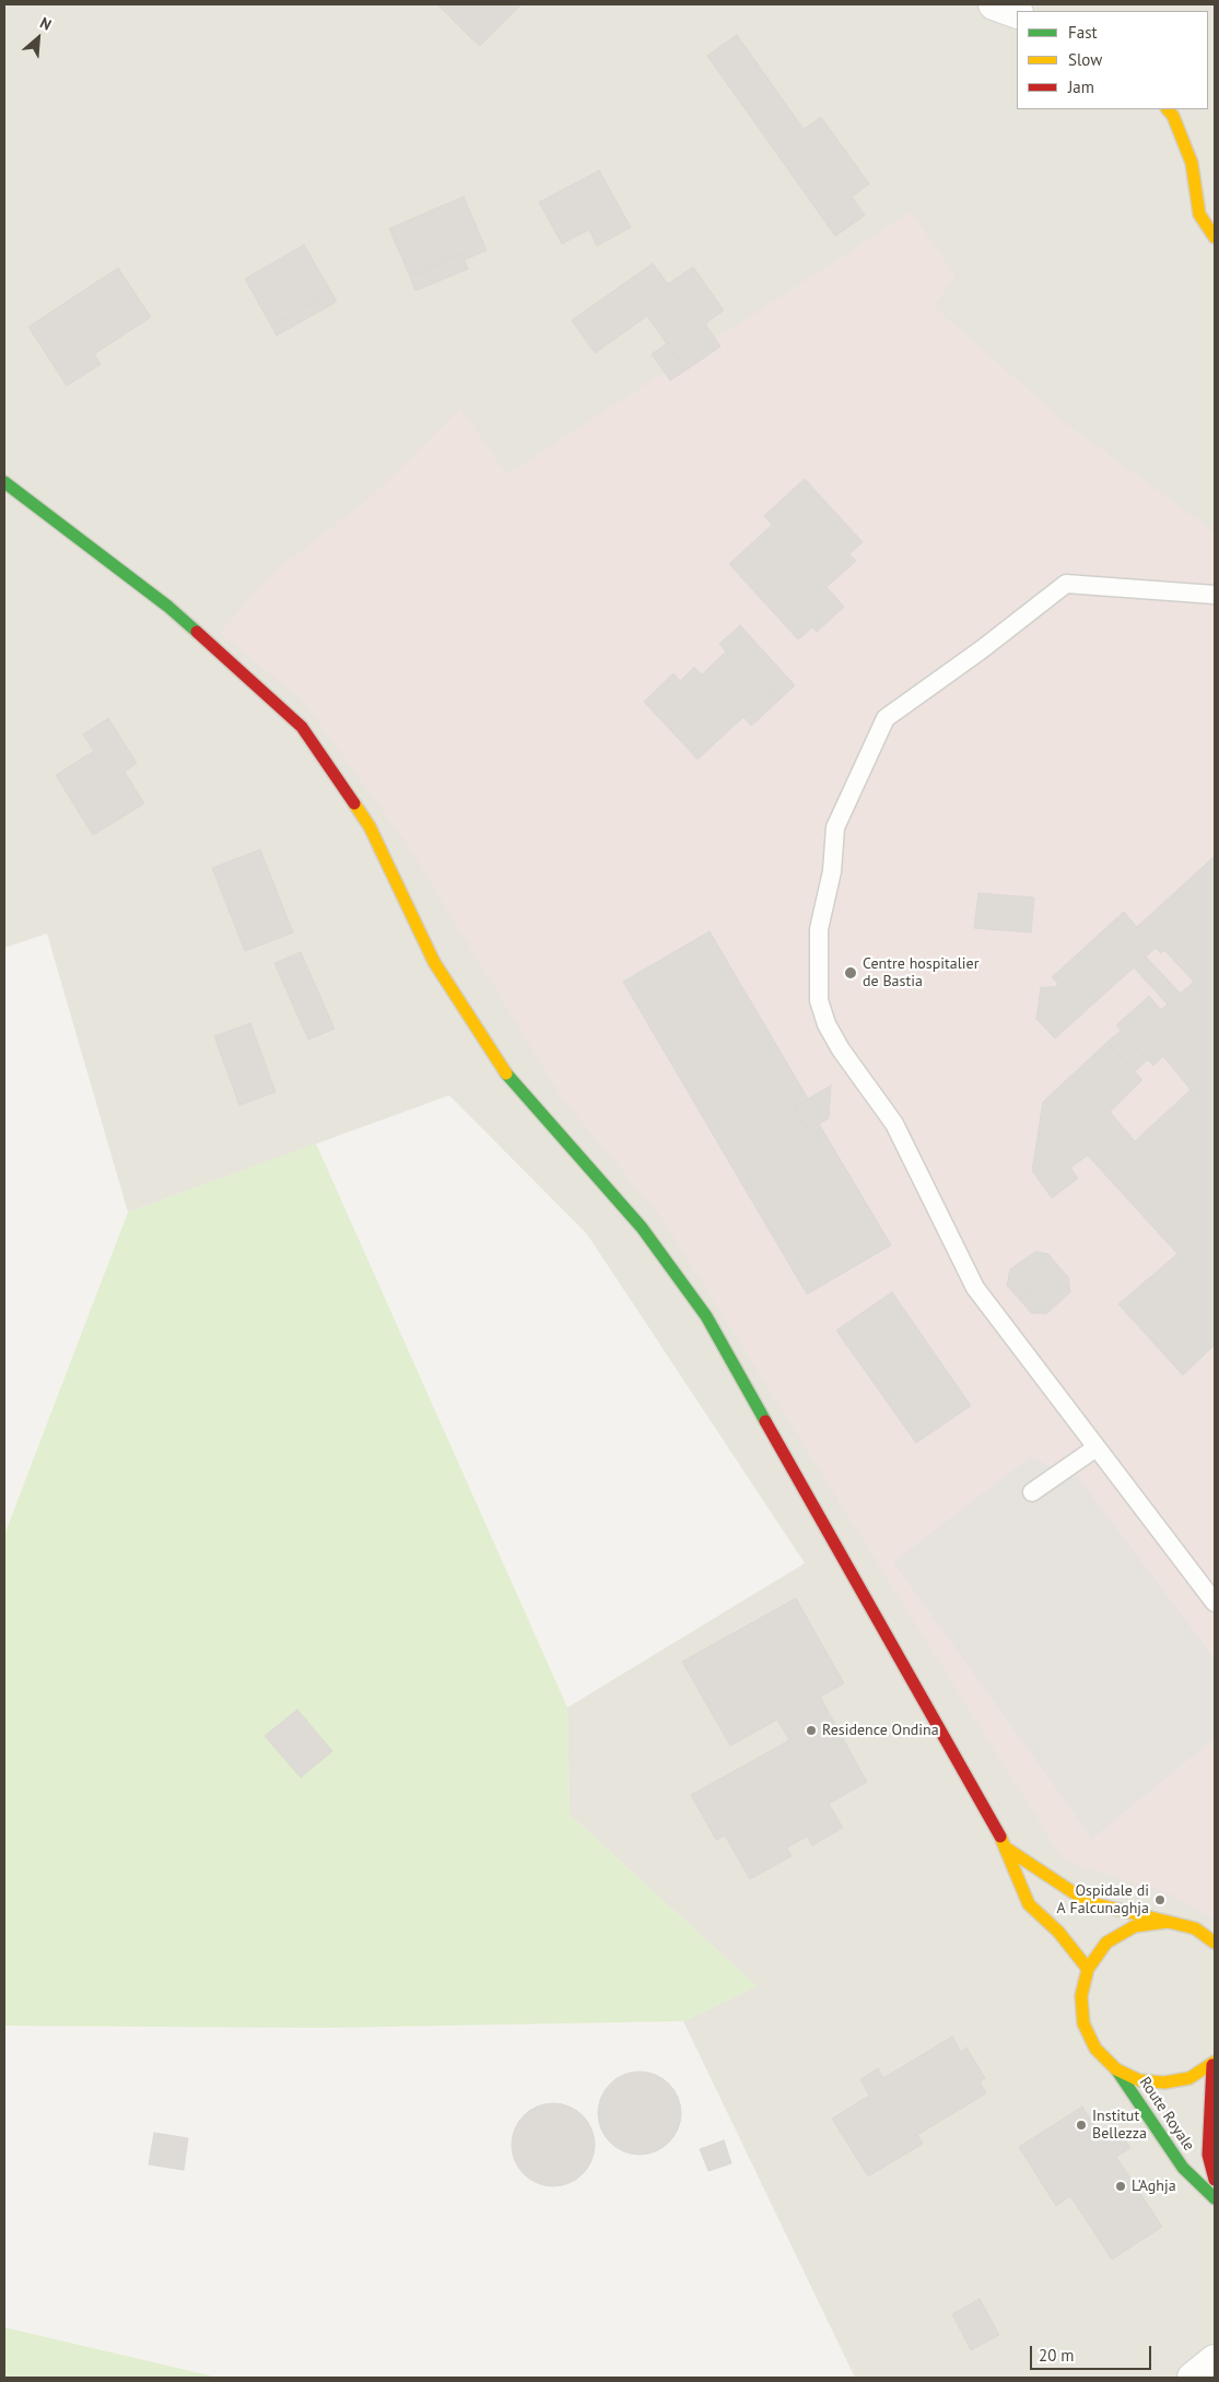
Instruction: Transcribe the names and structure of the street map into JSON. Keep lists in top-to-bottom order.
{
  "streets": {
    "main road": ["Route Royale"]
  },
  "places": [
    "Centre hospitalier de Bastia",
    "Residence Ondina",
    "Ospidale di A Falcunaghja",
    "Institut Bellezza",
    "L'Aghja"
  ],
  "legend": ["Fast", "Slow", "Jam"],
  "scale_bar": "20 m",
  "north": "top right"
}
